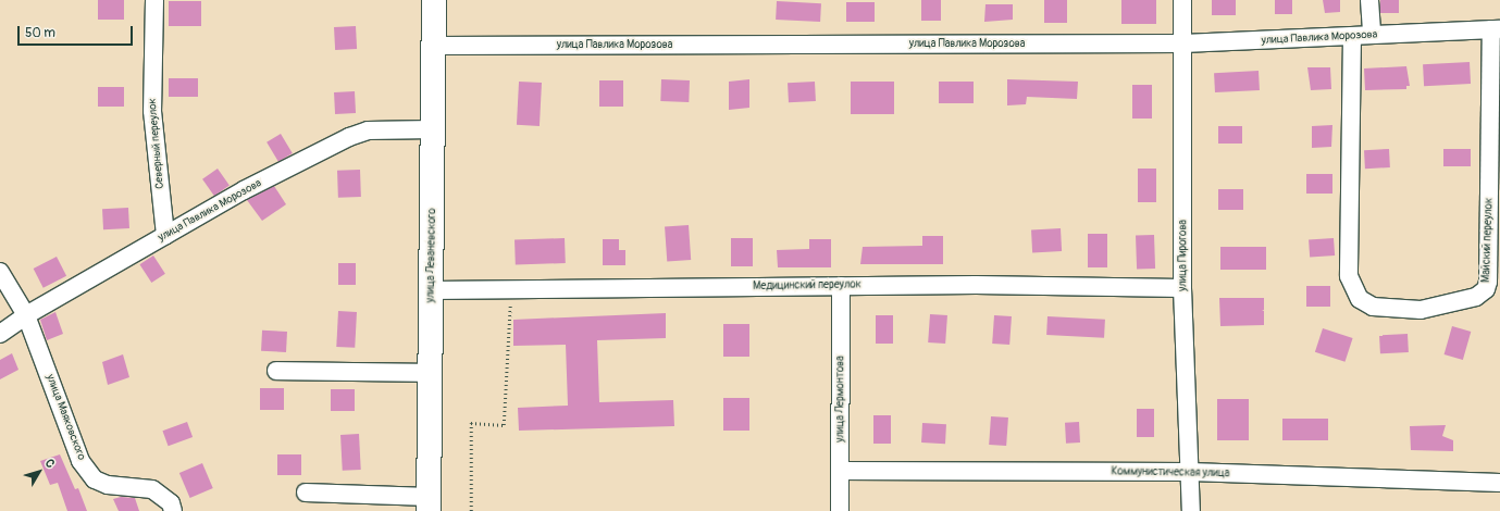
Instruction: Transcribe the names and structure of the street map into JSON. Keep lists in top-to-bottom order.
{
  "streets": {
    "street": [
      "улица Павлика Морозова",
      "Северный переулок",
      "Майский переулок",
      "улица Леваневского",
      "улица Пирогова",
      "Медицинский переулок",
      "улица Лермонтова",
      "улица Маяковского",
      "Коммунистическая улица"
    ]
  },
  "crossings": [
    ["улица Павлика Морозова", "Северный переулок"],
    ["улица Павлика Морозова", "Майский переулок"],
    ["улица Павлика Морозова", "улица Леваневского"],
    ["улица Павлика Морозова", "улица Пирогова"],
    ["улица Павлика Морозова", "улица Маяковского"],
    ["улица Леваневского", "Медицинский переулок"],
    ["улица Пирогова", "Медицинский переулок"],
    ["улица Пирогова", "Коммунистическая улица"],
    ["Медицинский переулок", "улица Лермонтова"],
    ["улица Лермонтова", "Коммунистическая улица"]
  ],
  "scale_bar": "50 m",
  "north": "top right"
}
